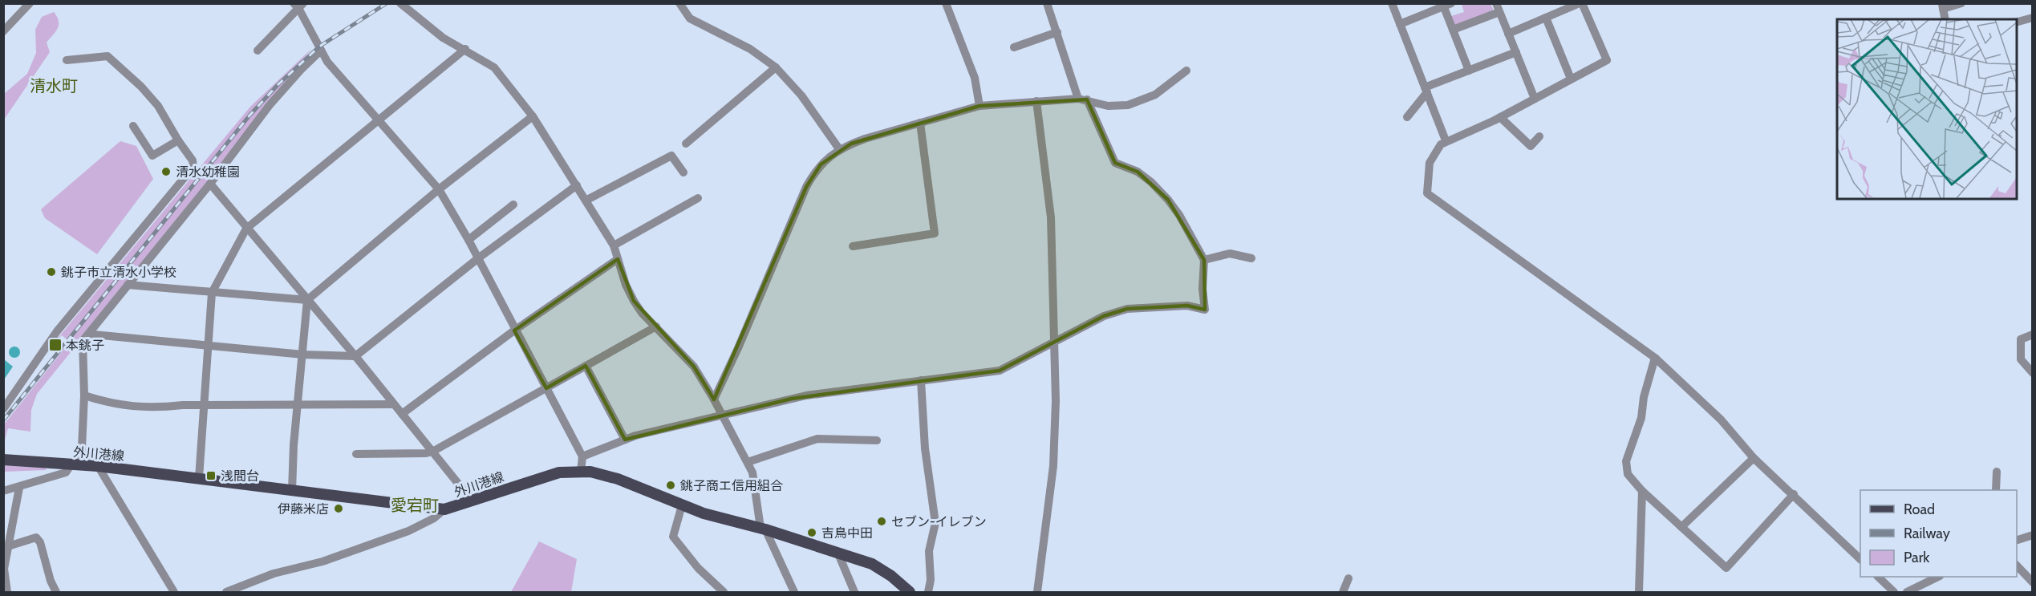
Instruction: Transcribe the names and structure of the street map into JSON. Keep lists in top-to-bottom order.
{
  "streets": {
    "main road": ["外川港線"]
  },
  "districts": ["清水町", "愛宕町"],
  "places": {
    "other": [
      "清水幼稚園",
      "銚子市立清水小学校",
      "銚子商エ信用組合",
      "伊藤米店",
      "セブン-イレブン",
      "吉鳥中田"
    ],
    "transit": ["本銚子", "浅間台"]
  },
  "legend": ["Road", "Railway", "Park"]
}
